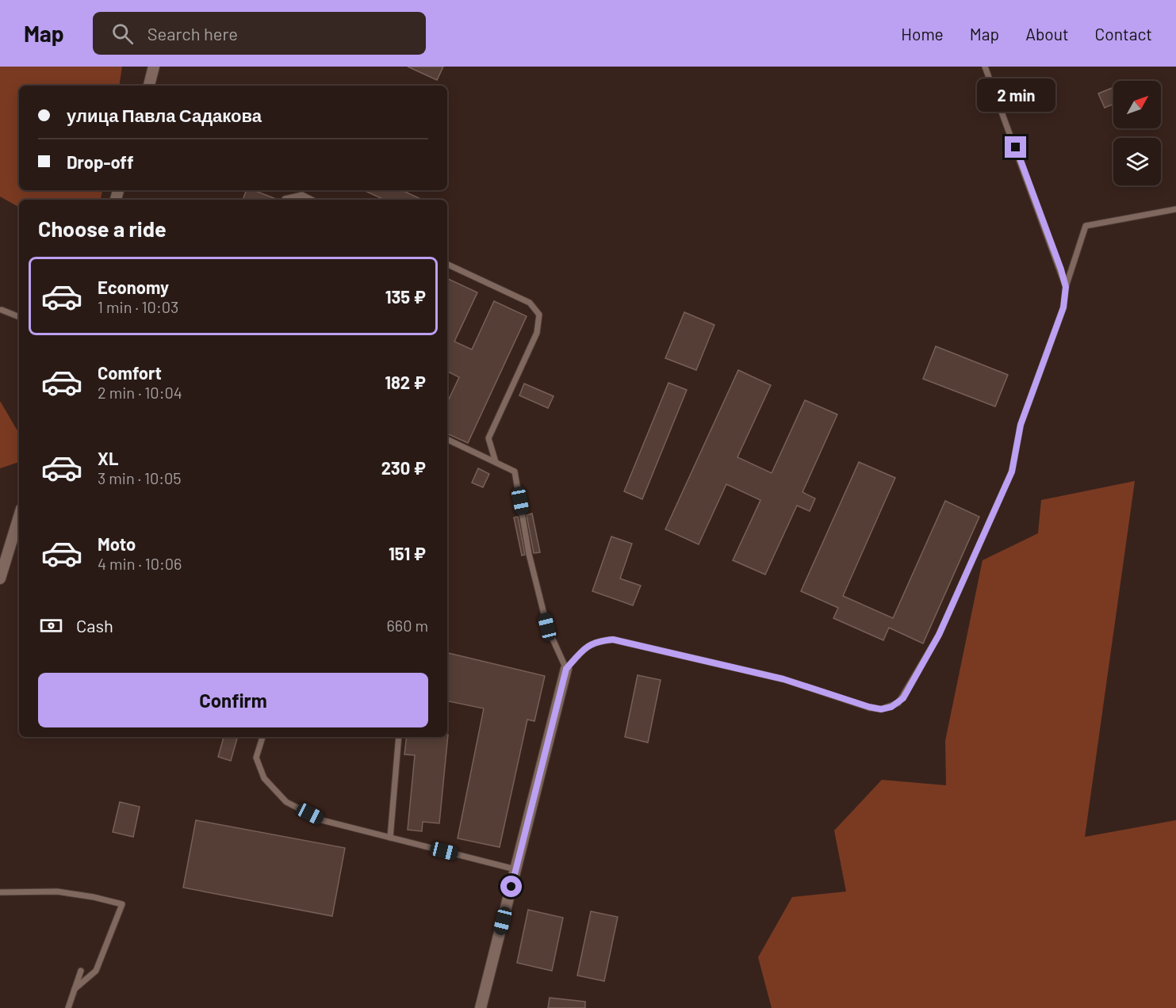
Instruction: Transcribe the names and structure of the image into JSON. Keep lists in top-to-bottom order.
{
  "north": "top right",
  "page": {
    "header": "Map",
    "search": "Search here",
    "nav": [
      "Home",
      "Map",
      "About",
      "Contact"
    ],
    "bubble": "2 min",
    "banner": ["улица Павла Садакова", "Drop-off"],
    "heading": "Choose a ride",
    "list": [
      {
        "name": "Economy",
        "note": "1 min · 10:03",
        "value": "135 ₽"
      },
      {
        "name": "Comfort",
        "note": "2 min · 10:04",
        "value": "182 ₽"
      },
      {
        "name": "XL",
        "note": "3 min · 10:05",
        "value": "230 ₽"
      },
      {
        "name": "Moto",
        "note": "4 min · 10:06",
        "value": "151 ₽"
      }
    ],
    "pay": ["Cash", "660 m"],
    "buttons": "Confirm"
  }
}
